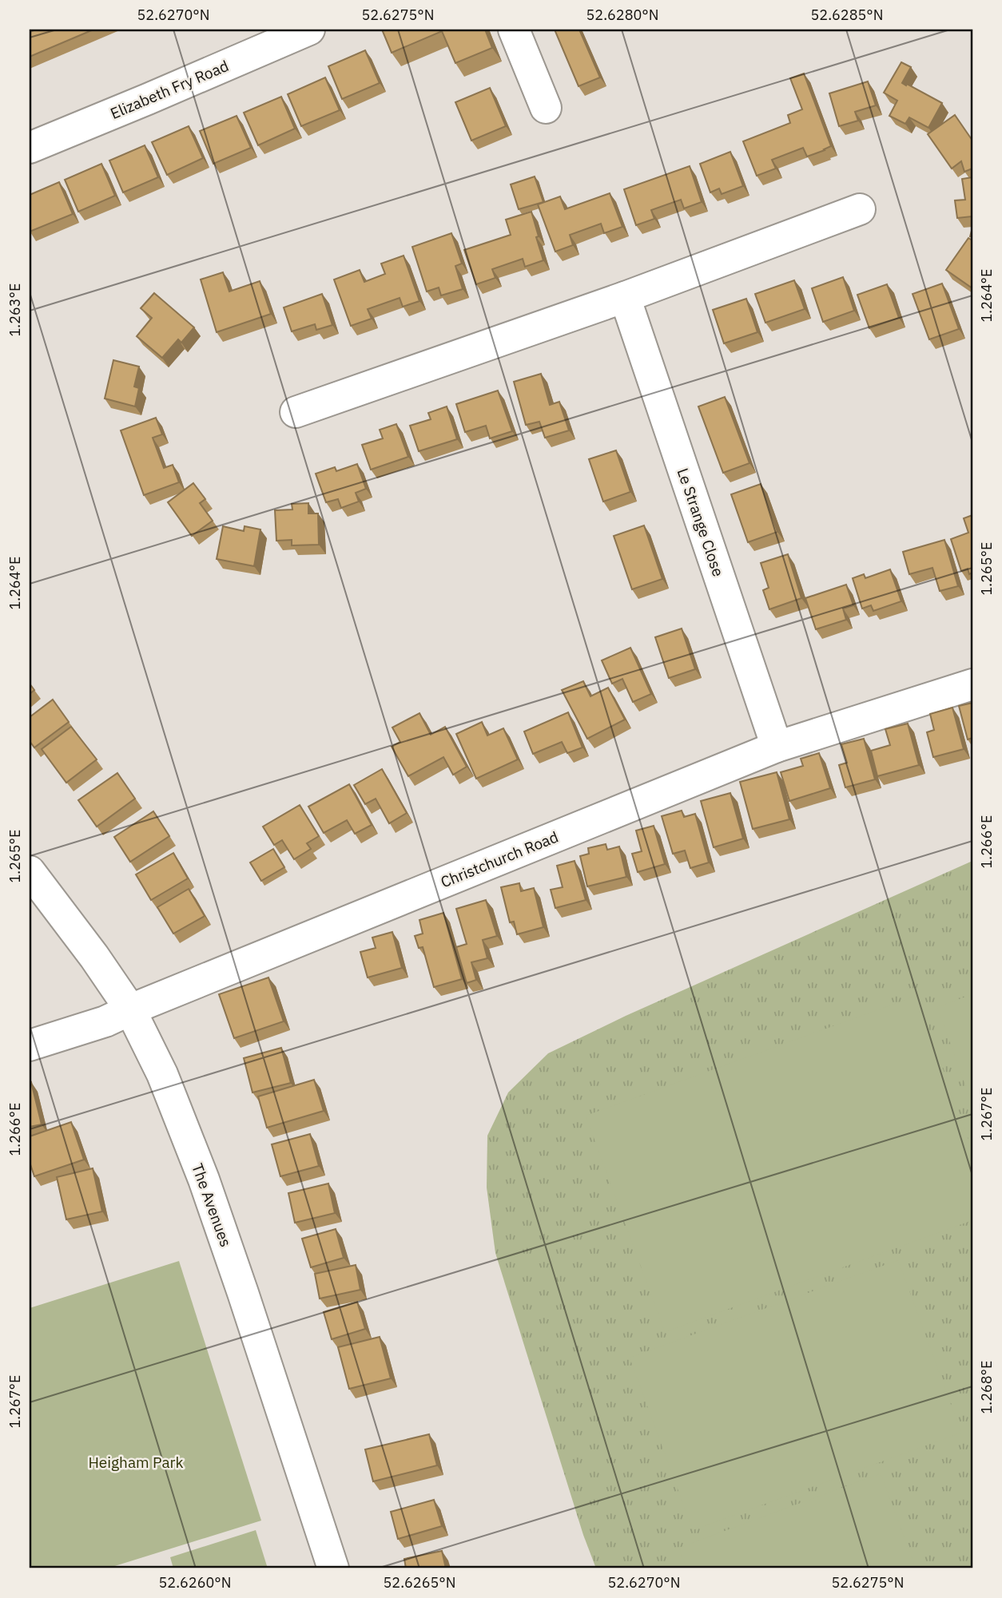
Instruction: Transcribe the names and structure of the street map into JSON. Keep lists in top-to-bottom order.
{
  "streets": {
    "street": [
      "Elizabeth Fry Road",
      "Le Strange Close",
      "Christchurch Road",
      "The Avenues"
    ]
  },
  "crossings": [
    ["Le Strange Close", "Christchurch Road"],
    ["Christchurch Road", "The Avenues"]
  ],
  "parks": ["Heigham Park"],
  "coordinates": [
    "52.6270°N",
    "52.6275°N",
    "52.6280°N",
    "52.6285°N",
    "1.264°E",
    "1.263°E",
    "1.265°E",
    "1.266°E",
    "1.267°E",
    "1.268°E",
    "52.6260°N",
    "52.6265°N"
  ]
}
